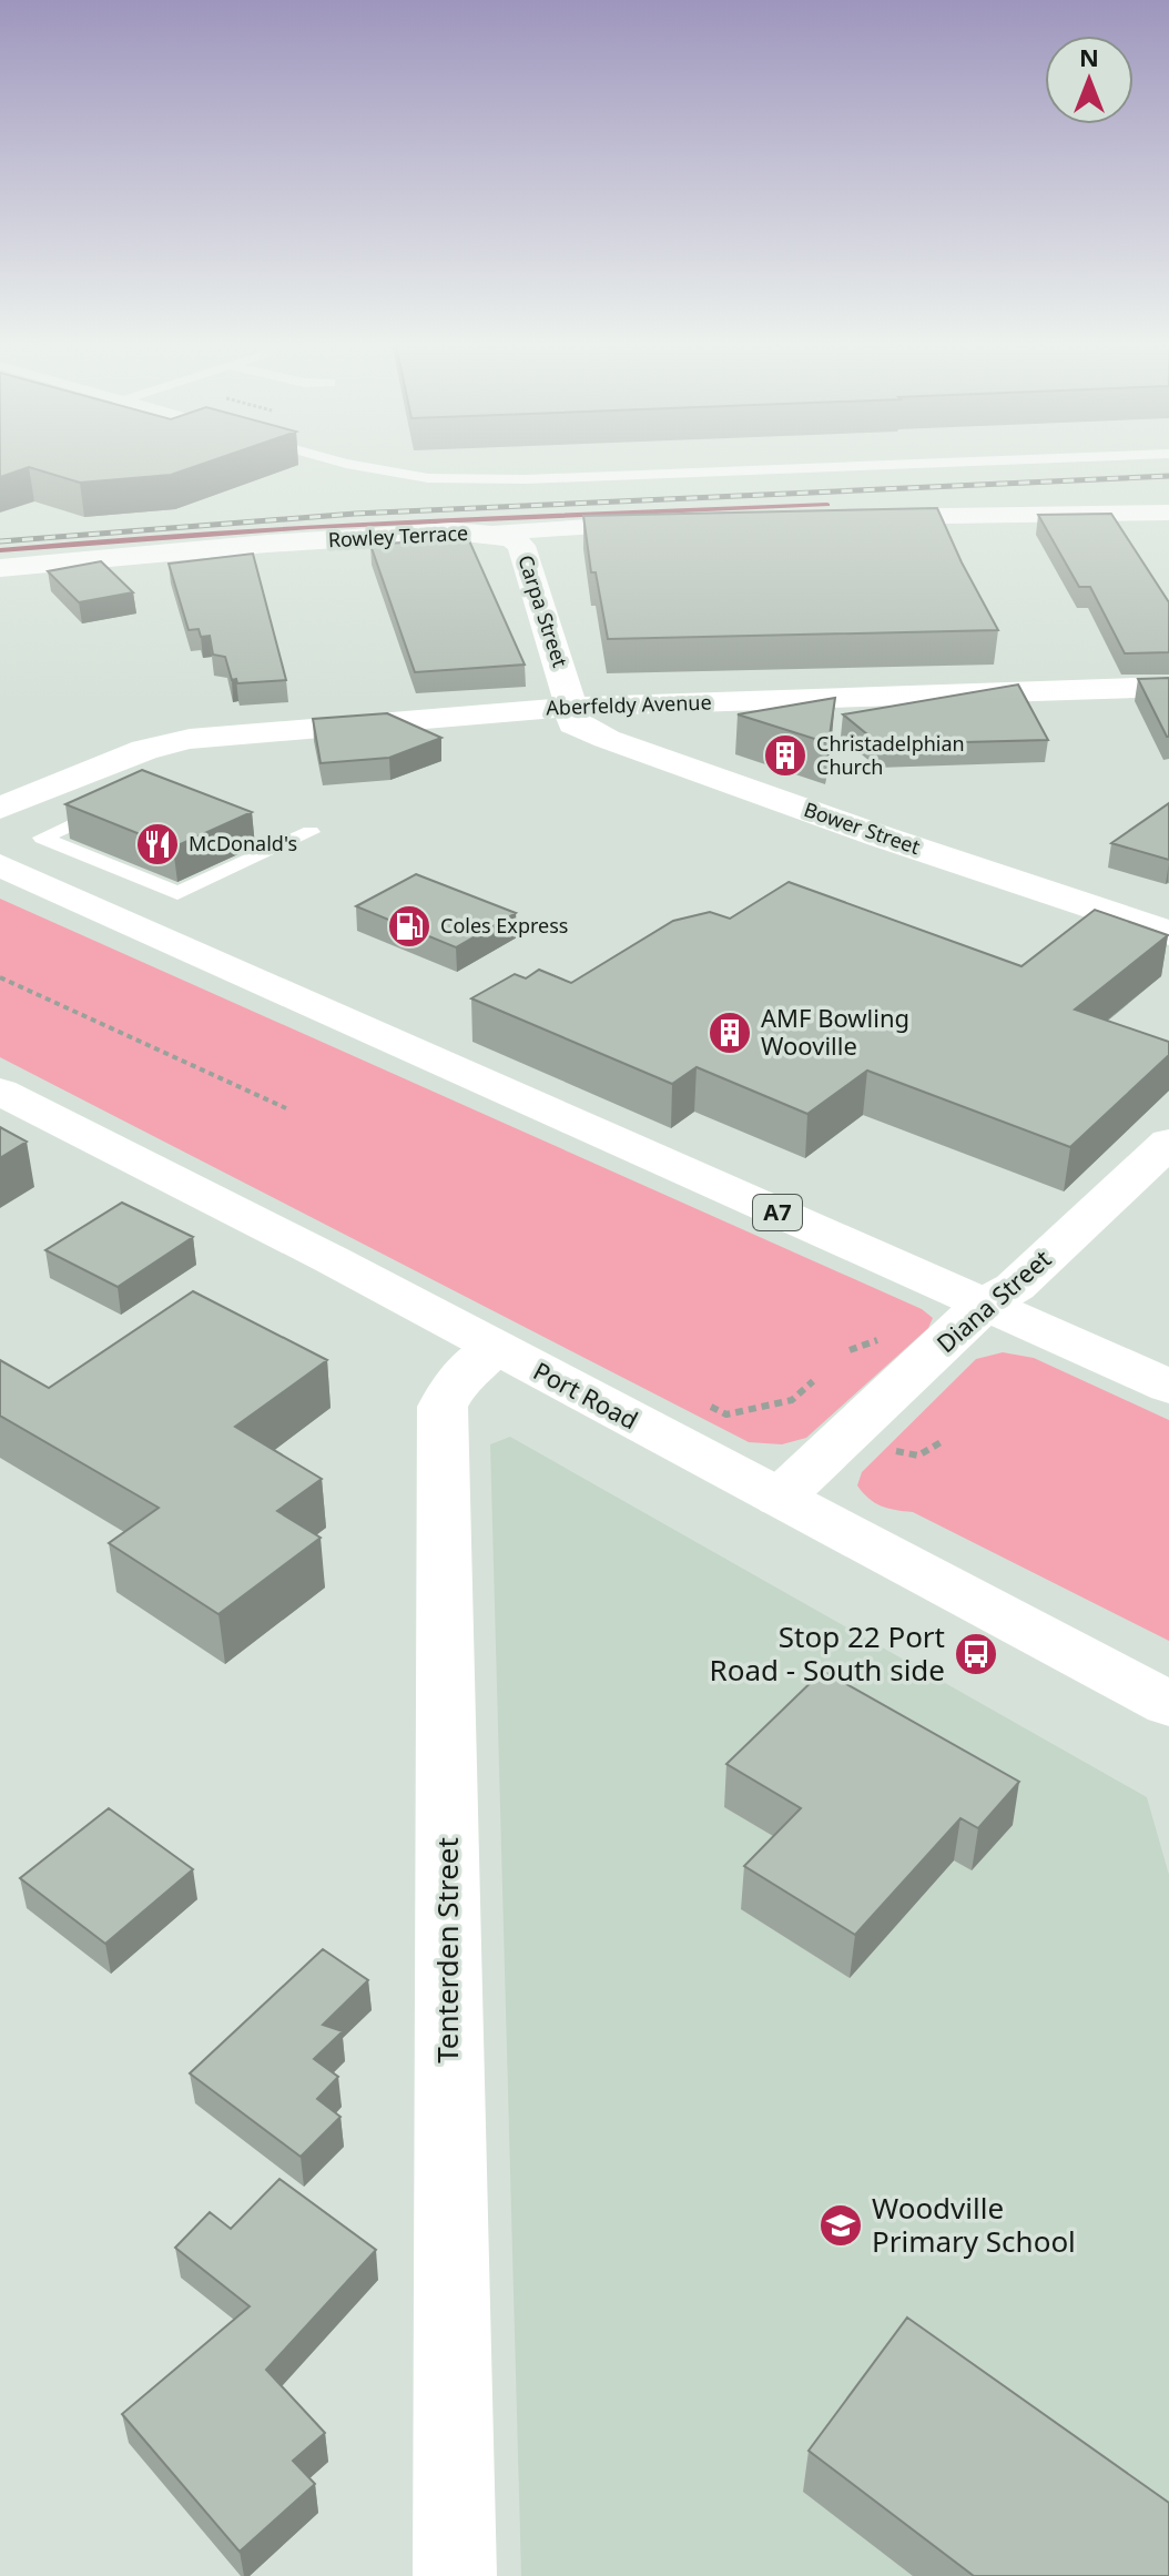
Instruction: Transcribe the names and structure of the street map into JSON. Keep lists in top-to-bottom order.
{
  "streets": {
    "main road": [
      "Rowley Terrace",
      "Carpa Street",
      "Aberfeldy Avenue",
      "Bower Street",
      "A7",
      "Diana Street",
      "Port Road",
      "Tenterden Street"
    ]
  },
  "crossings": [
    ["Rowley Terrace", "Carpa Street"],
    ["Carpa Street", "Aberfeldy Avenue"],
    ["Carpa Street", "Bower Street"],
    ["Aberfeldy Avenue", "Bower Street"],
    ["A7", "Diana Street"],
    ["Diana Street", "Port Road"],
    ["Port Road", "Tenterden Street"]
  ],
  "places": {
    "building": ["Christadelphian Church", "AMF Bowling Wooville"],
    "restaurant": ["McDonald's"],
    "fuel station": ["Coles Express"],
    "bus stop": ["Stop 22 Port Road - South side"],
    "school or university": ["Woodville Primary School"]
  },
  "north": "top"
}
